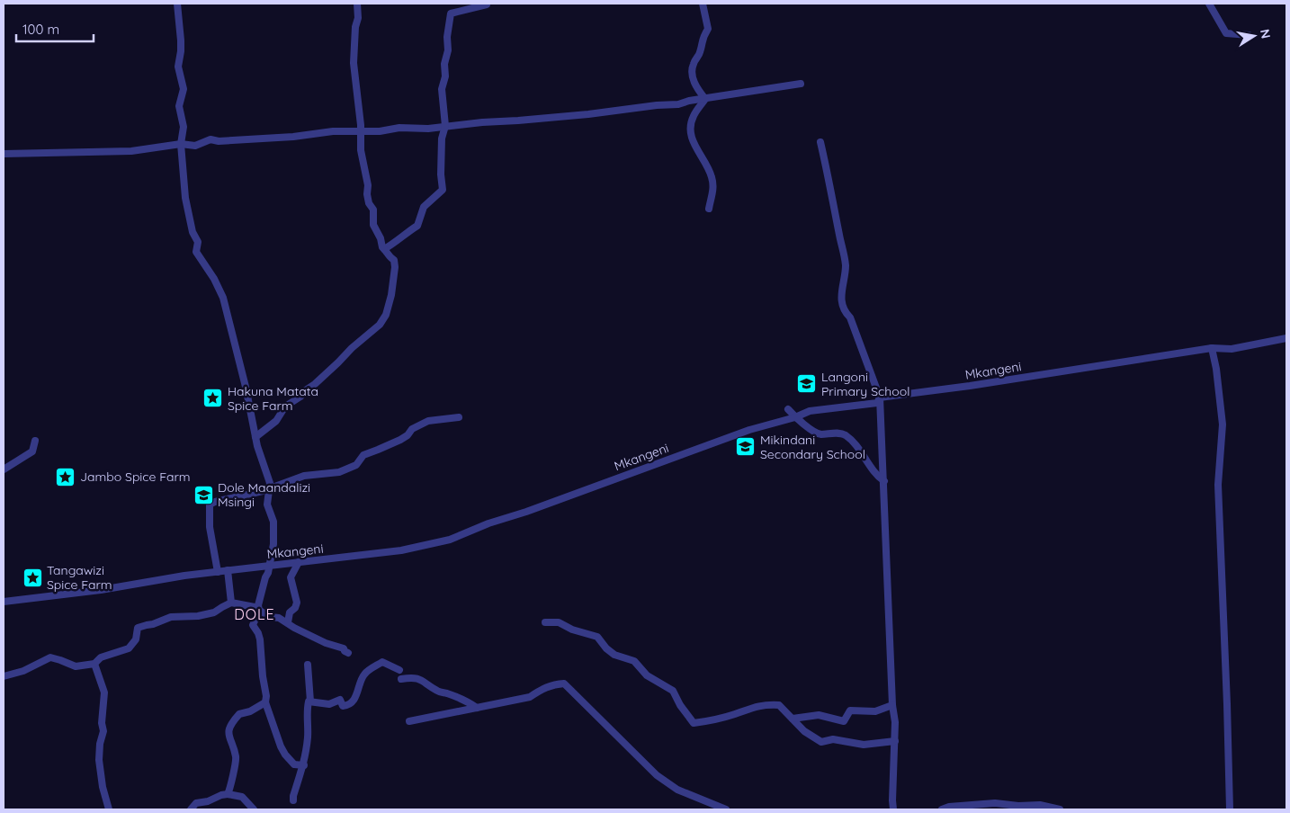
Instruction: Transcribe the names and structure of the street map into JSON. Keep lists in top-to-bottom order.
{
  "streets": {
    "street": ["Mkangeni"]
  },
  "districts": ["DOLE"],
  "places": {
    "school or university": ["Langoni Primary School", "Mikindani Secondary School", "Dole Maandalizi Msingi"],
    "place": ["Hakuna Matata Spice Farm", "Jambo Spice Farm", "Tangawizi Spice Farm"]
  },
  "scale_bar": "100 m",
  "north": "right"
}
